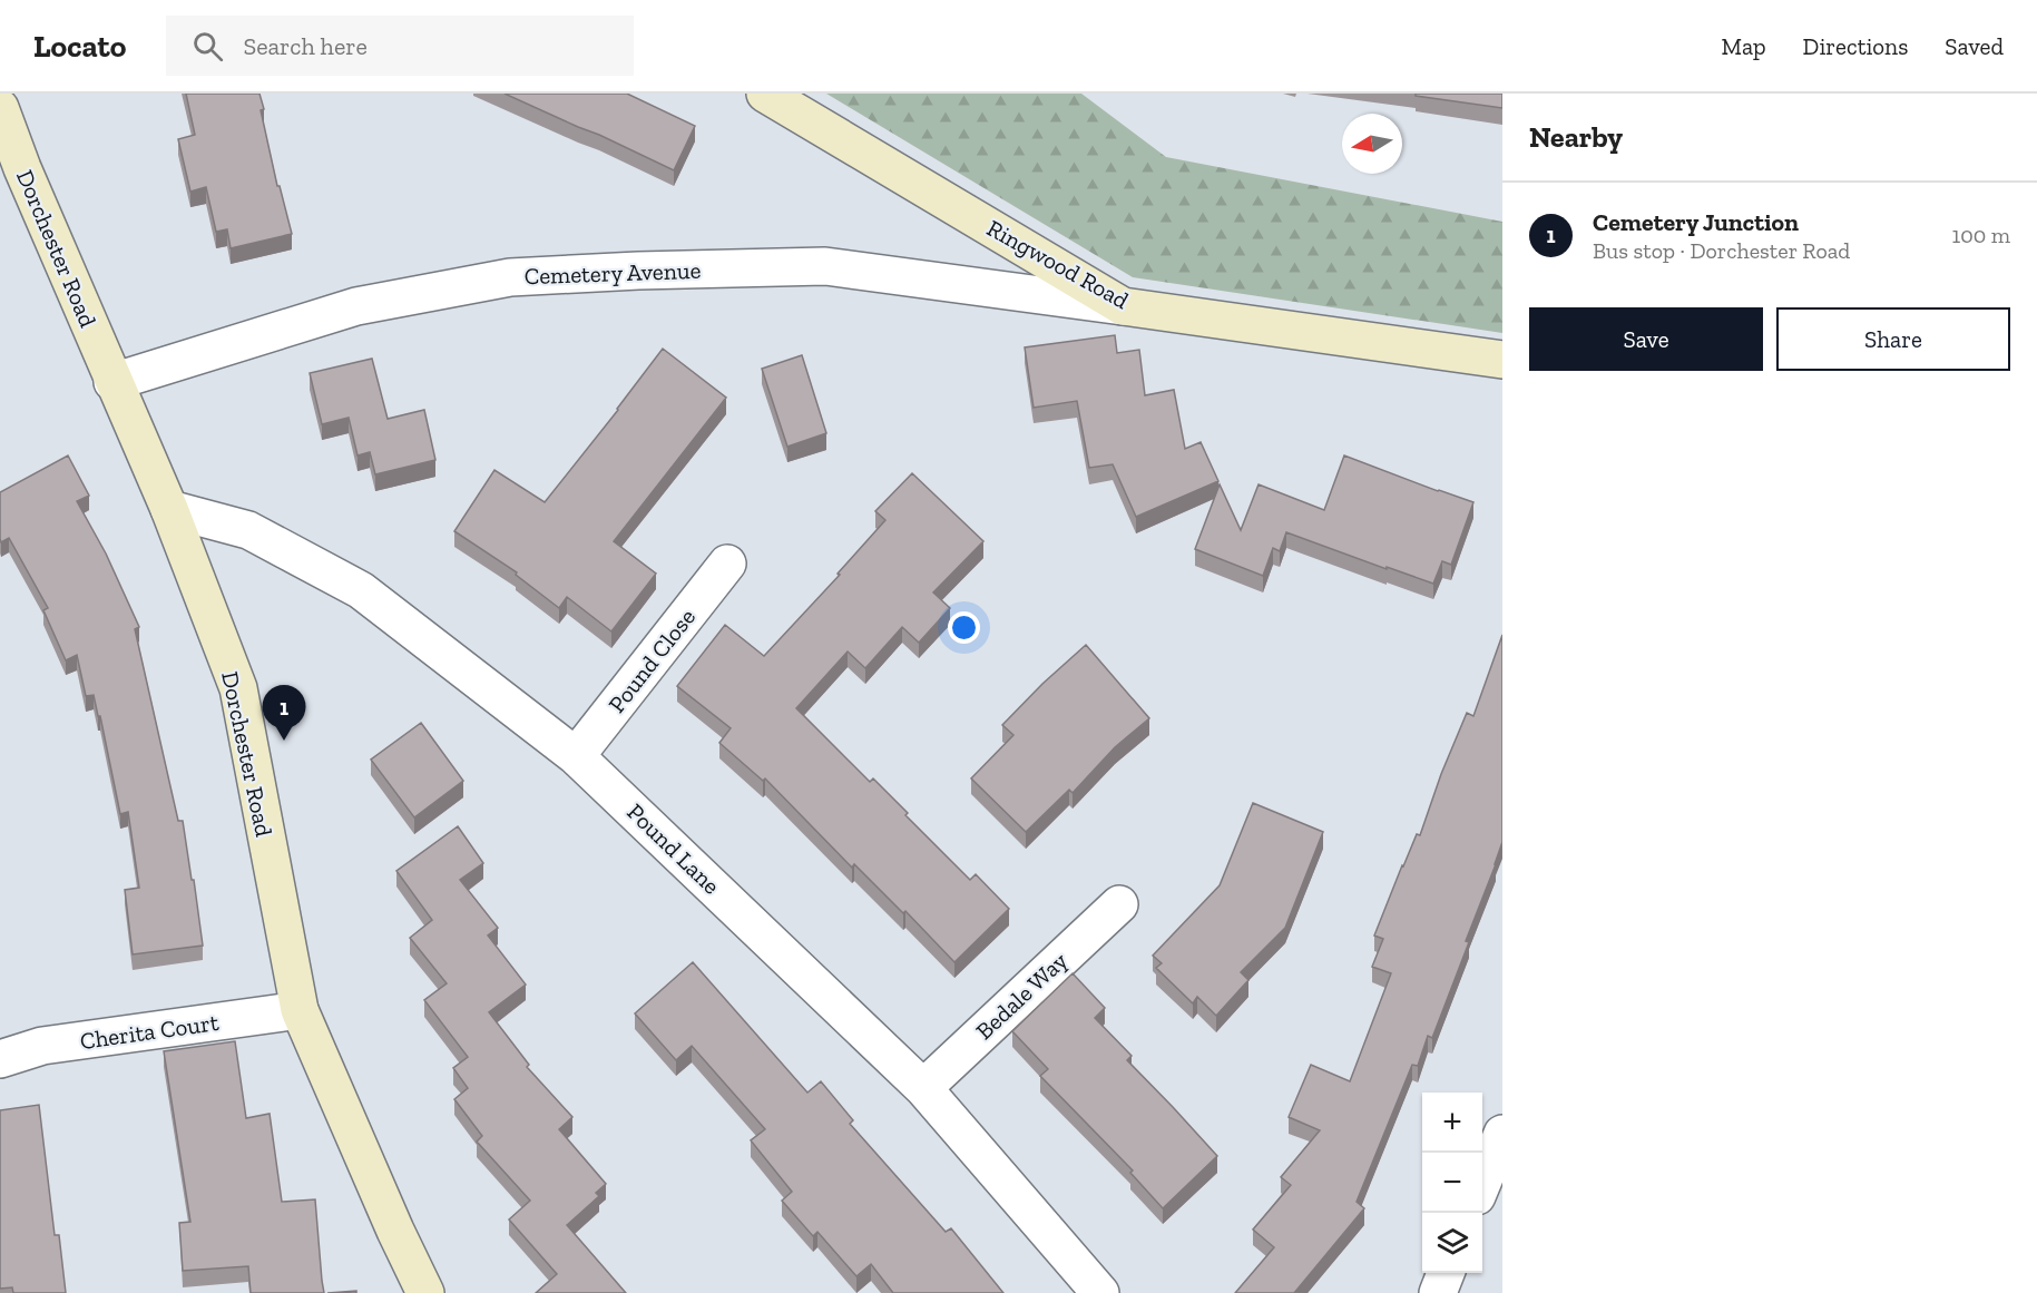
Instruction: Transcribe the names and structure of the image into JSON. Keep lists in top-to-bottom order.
{
  "streets": {
    "street": [
      "Dorchester Road",
      "Ringwood Road",
      "Cemetery Avenue",
      "Pound Close",
      "Pound Lane",
      "Bedale Way",
      "Cherita Court"
    ]
  },
  "crossings": [
    ["Dorchester Road", "Cemetery Avenue"],
    ["Dorchester Road", "Pound Lane"],
    ["Dorchester Road", "Cherita Court"],
    ["Ringwood Road", "Cemetery Avenue"],
    ["Pound Close", "Pound Lane"],
    ["Pound Lane", "Bedale Way"]
  ],
  "north": "left",
  "page": {
    "header": "Locato",
    "search": "Search here",
    "nav": ["Map", "Directions", "Saved"],
    "heading": "Nearby",
    "list": [
      {
        "mark": "1",
        "name": "Cemetery Junction",
        "note": "Bus stop · Dorchester Road",
        "value": "100 m"
      }
    ],
    "buttons": ["Save", "Share"],
    "pins": "1",
    "map_buttons": ["+", "−"]
  }
}
